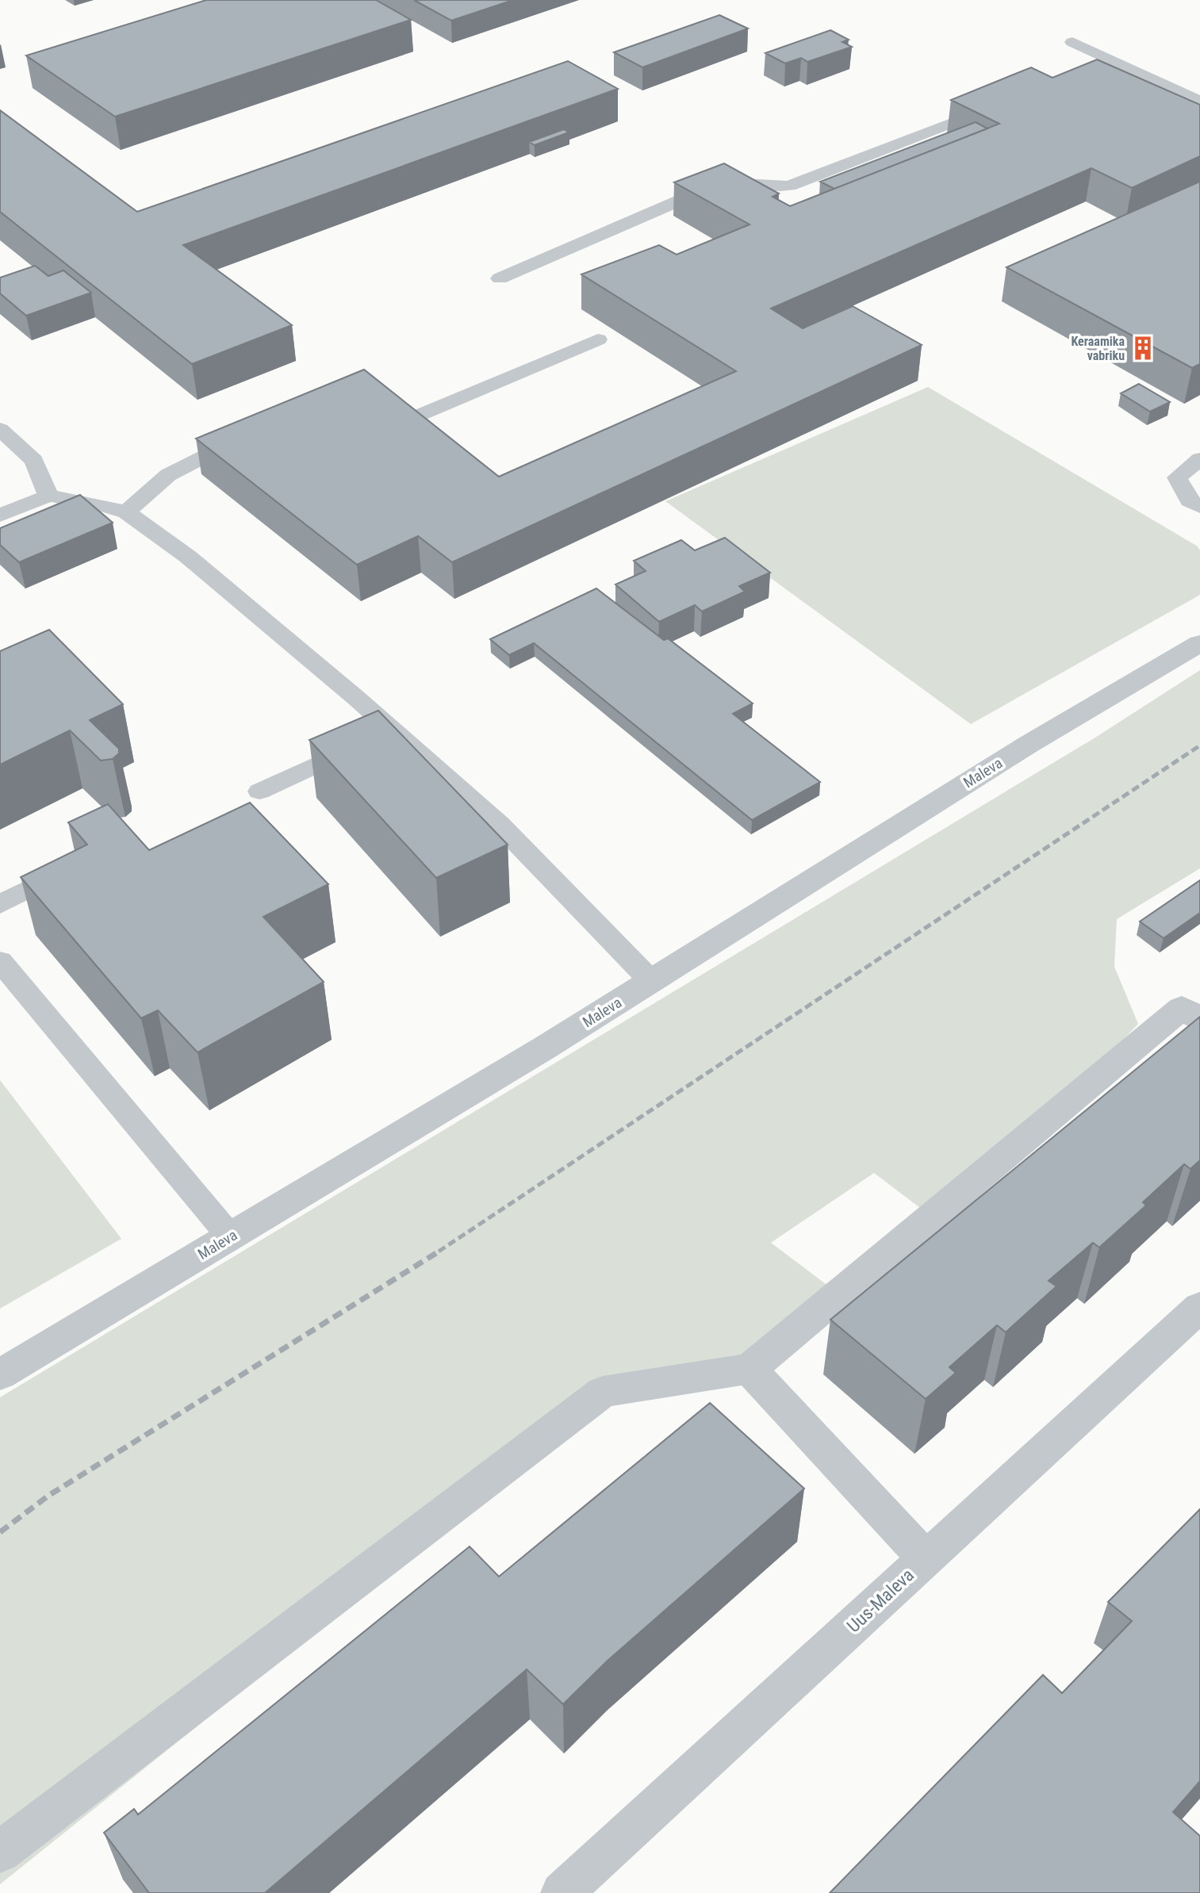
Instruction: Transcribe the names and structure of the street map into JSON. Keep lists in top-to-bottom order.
{
  "streets": {
    "street": ["Maleva", "Uus-Maleva"]
  },
  "places": {
    "building": ["Keraamika vabriku"]
  }
}
